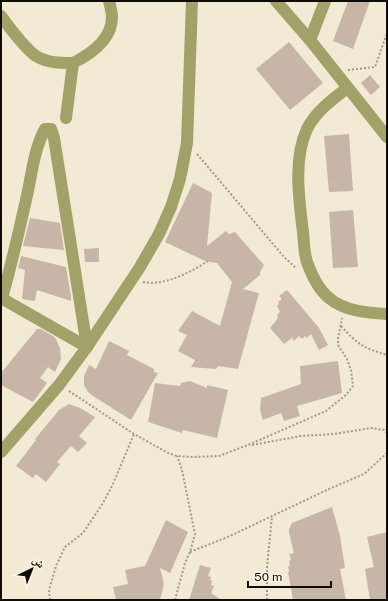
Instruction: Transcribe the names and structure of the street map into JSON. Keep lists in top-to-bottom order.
{
  "scale_bar": "50 m",
  "north": "top right"
}
